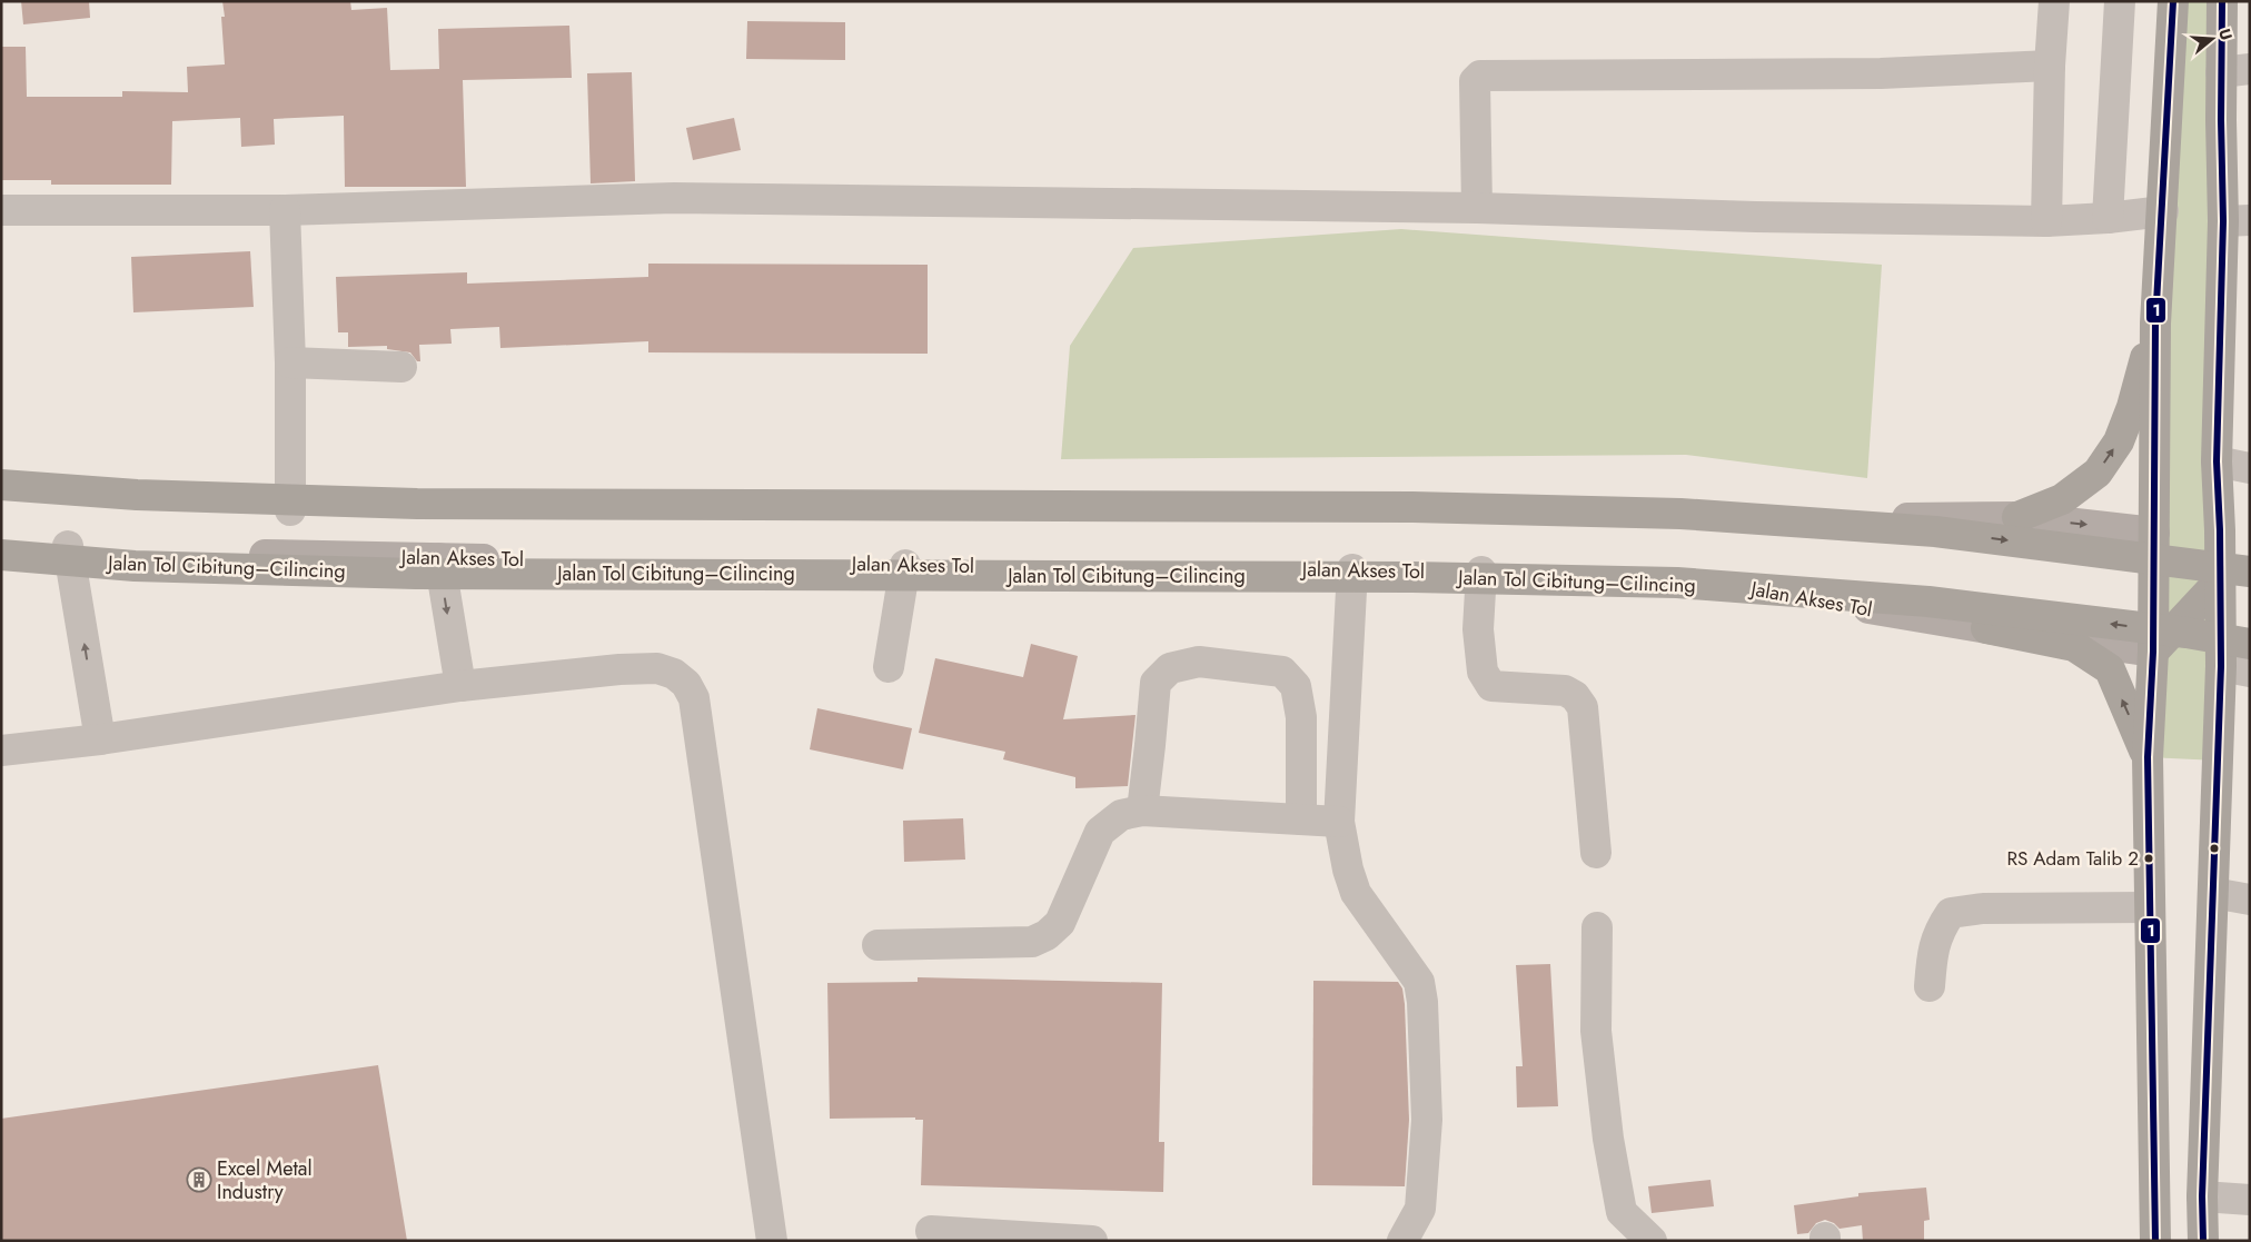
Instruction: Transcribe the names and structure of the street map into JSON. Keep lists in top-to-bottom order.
{
  "streets": {
    "highway": ["Jalan Tol Cibitung–Cilincing"],
    "main road": ["Jalan Akses Tol"]
  },
  "places": {
    "other": ["RS Adam Talib 2"],
    "building": ["Excel Metal Industry"]
  },
  "lines": ["transit line 1"],
  "north": "right"
}
